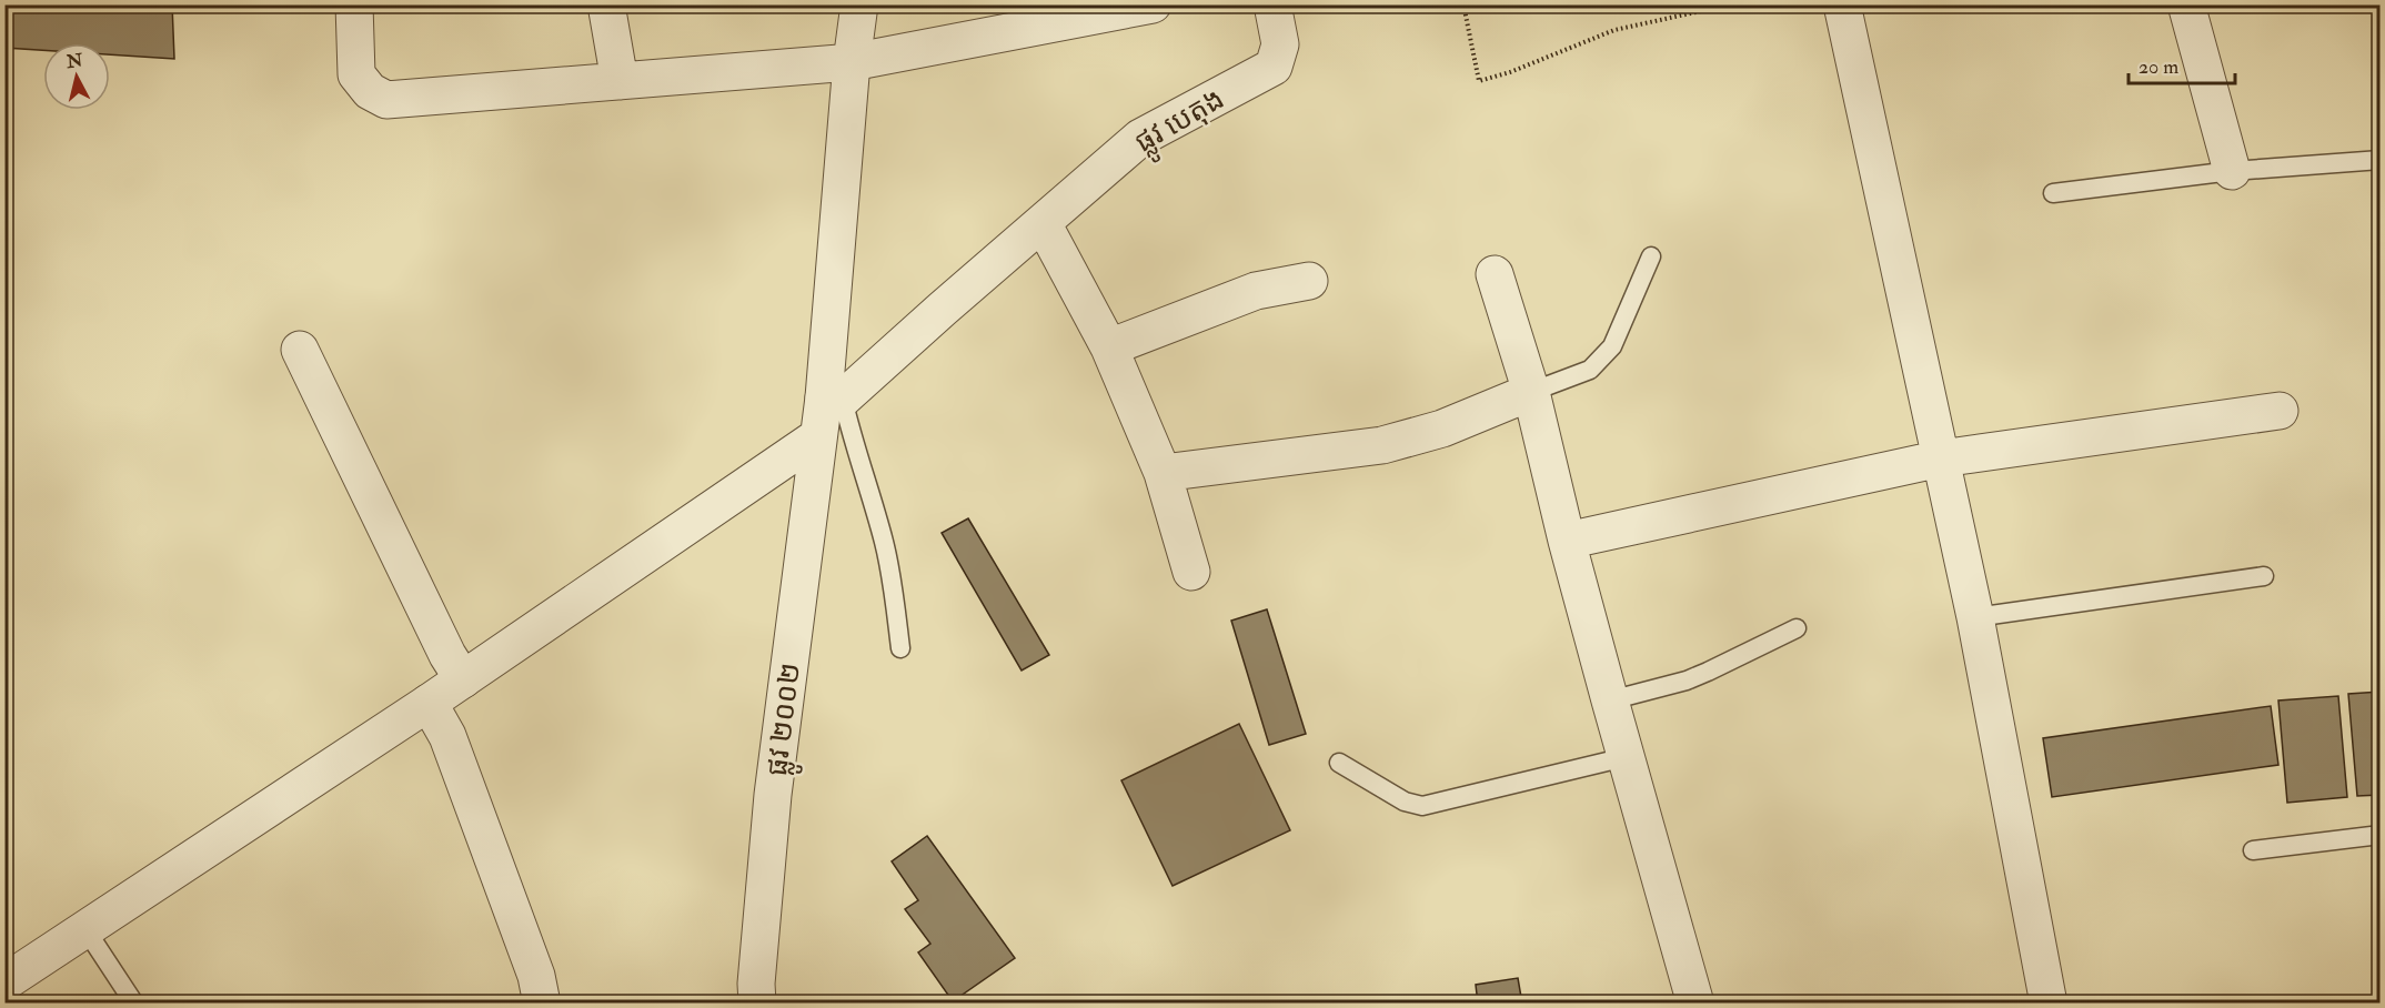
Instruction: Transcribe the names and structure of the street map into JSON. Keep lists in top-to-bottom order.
{
  "streets": {
    "street": ["ផ្លូវ បេតុង", "ផ្លូវ ២០០២"]
  },
  "crossings": [
    ["ផ្លូវ បេតុង", "ផ្លូវ ២០០២"]
  ],
  "scale_bar": "20 m",
  "north": "top"
}
